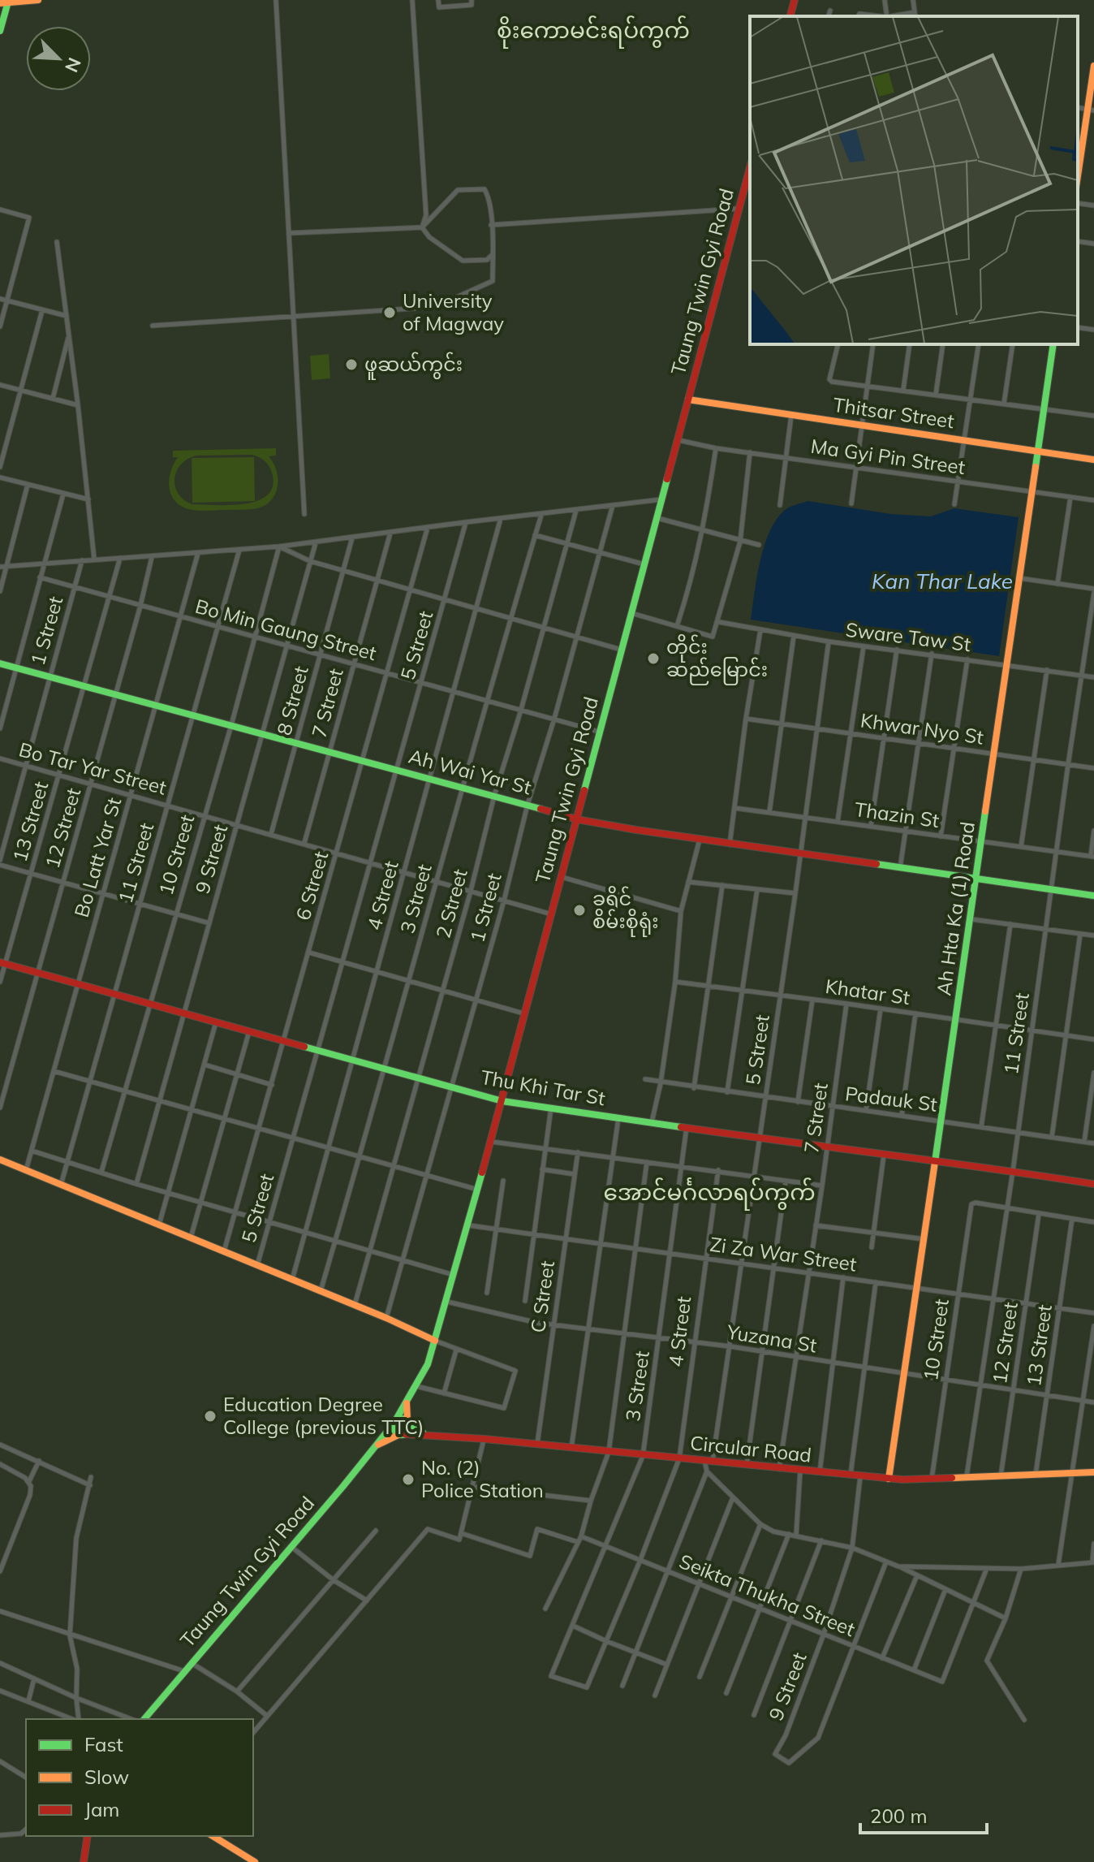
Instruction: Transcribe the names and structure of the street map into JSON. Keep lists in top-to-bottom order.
{
  "streets": {
    "main road": [
      "Taung Twin Gyi Road",
      "Thitsar Street",
      "Ah Wai Yar St",
      "Ah Hta Ka (1) Road",
      "Thu Khi Tar St",
      "Circular Road"
    ],
    "street": [
      "Ma Gyi Pin Street",
      "Bo Min Gaung Street",
      "1 Street",
      "Sware Taw St",
      "5 Street",
      "8 Street",
      "7 Street",
      "Khwar Nyo St",
      "Bo Tar Yar Street",
      "Thazin St",
      "13 Street",
      "12 Street",
      "10 Street",
      "Bo Latt Yar St",
      "9 Street",
      "11 Street",
      "6 Street",
      "4 Street",
      "3 Street",
      "2 Street",
      "Khatar St",
      "Padauk St",
      "Zi Za War Street",
      "C Street",
      "Yuzana St",
      "Seikta Thukha Street"
    ]
  },
  "crossings": [
    ["Taung Twin Gyi Road", "Thitsar Street"],
    ["Taung Twin Gyi Road", "Ma Gyi Pin Street"],
    ["Taung Twin Gyi Road", "Bo Min Gaung Street"],
    ["Taung Twin Gyi Road", "Bo Tar Yar Street"],
    ["Taung Twin Gyi Road", "Ah Wai Yar St"],
    ["Taung Twin Gyi Road", "Thu Khi Tar St"],
    ["Taung Twin Gyi Road", "Zi Za War Street"],
    ["Taung Twin Gyi Road", "Yuzana St"],
    ["Taung Twin Gyi Road", "Circular Road"],
    ["Thitsar Street", "Ah Hta Ka (1) Road"],
    ["Ma Gyi Pin Street", "Ah Hta Ka (1) Road"],
    ["Bo Min Gaung Street", "1 Street"],
    ["Bo Min Gaung Street", "5 Street"],
    ["Bo Min Gaung Street", "8 Street"],
    ["Bo Min Gaung Street", "7 Street"],
    ["Bo Min Gaung Street", "13 Street"],
    ["Bo Min Gaung Street", "12 Street"],
    ["Bo Min Gaung Street", "10 Street"],
    ["Bo Min Gaung Street", "Bo Latt Yar St"],
    ["Bo Min Gaung Street", "9 Street"],
    ["Bo Min Gaung Street", "11 Street"],
    ["Bo Min Gaung Street", "6 Street"],
    ["Bo Min Gaung Street", "4 Street"],
    ["Bo Min Gaung Street", "3 Street"],
    ["Bo Min Gaung Street", "2 Street"],
    ["1 Street", "Bo Tar Yar Street"],
    ["1 Street", "Ah Wai Yar St"],
    ["1 Street", "Thu Khi Tar St"],
    ["Sware Taw St", "5 Street"],
    ["Sware Taw St", "11 Street"],
    ["Sware Taw St", "Ah Hta Ka (1) Road"],
    ["5 Street", "Khwar Nyo St"],
    ["5 Street", "Bo Tar Yar Street"],
    ["5 Street", "Ah Wai Yar St"],
    ["5 Street", "Thazin St"],
    ["5 Street", "Khatar St"],
    ["5 Street", "Thu Khi Tar St"],
    ["5 Street", "Padauk St"],
    ["5 Street", "Zi Za War Street"],
    ["5 Street", "Yuzana St"],
    ["5 Street", "Circular Road"],
    ["8 Street", "Bo Tar Yar Street"],
    ["8 Street", "Ah Wai Yar St"],
    ["7 Street", "Bo Tar Yar Street"],
    ["7 Street", "Ah Wai Yar St"],
    ["7 Street", "Khatar St"],
    ["7 Street", "Thu Khi Tar St"],
    ["7 Street", "Padauk St"],
    ["7 Street", "Zi Za War Street"],
    ["7 Street", "Yuzana St"],
    ["7 Street", "Circular Road"],
    ["Khwar Nyo St", "11 Street"],
    ["Khwar Nyo St", "Ah Hta Ka (1) Road"],
    ["Bo Tar Yar Street", "13 Street"],
    ["Bo Tar Yar Street", "12 Street"],
    ["Bo Tar Yar Street", "10 Street"],
    ["Bo Tar Yar Street", "Bo Latt Yar St"],
    ["Bo Tar Yar Street", "9 Street"],
    ["Bo Tar Yar Street", "11 Street"],
    ["Bo Tar Yar Street", "6 Street"],
    ["Bo Tar Yar Street", "4 Street"],
    ["Bo Tar Yar Street", "3 Street"],
    ["Bo Tar Yar Street", "2 Street"],
    ["Ah Wai Yar St", "13 Street"],
    ["Ah Wai Yar St", "12 Street"],
    ["Ah Wai Yar St", "10 Street"],
    ["Ah Wai Yar St", "Bo Latt Yar St"],
    ["Ah Wai Yar St", "9 Street"],
    ["Ah Wai Yar St", "11 Street"],
    ["Ah Wai Yar St", "6 Street"],
    ["Ah Wai Yar St", "4 Street"],
    ["Ah Wai Yar St", "3 Street"],
    ["Ah Wai Yar St", "2 Street"],
    ["Ah Wai Yar St", "Ah Hta Ka (1) Road"],
    ["Thazin St", "11 Street"],
    ["Thazin St", "Ah Hta Ka (1) Road"],
    ["13 Street", "Thu Khi Tar St"],
    ["13 Street", "Zi Za War Street"],
    ["13 Street", "Yuzana St"],
    ["13 Street", "Circular Road"],
    ["12 Street", "Thu Khi Tar St"],
    ["12 Street", "Zi Za War Street"],
    ["12 Street", "Yuzana St"],
    ["12 Street", "Circular Road"],
    ["10 Street", "11 Street"],
    ["10 Street", "Thu Khi Tar St"],
    ["10 Street", "Zi Za War Street"],
    ["10 Street", "Yuzana St"],
    ["10 Street", "Circular Road"],
    ["Bo Latt Yar St", "Thu Khi Tar St"],
    ["9 Street", "Thu Khi Tar St"],
    ["9 Street", "Circular Road"],
    ["9 Street", "Seikta Thukha Street"],
    ["11 Street", "Khatar St"],
    ["11 Street", "Thu Khi Tar St"],
    ["11 Street", "Padauk St"],
    ["11 Street", "Zi Za War Street"],
    ["11 Street", "Yuzana St"],
    ["11 Street", "Circular Road"],
    ["6 Street", "Thu Khi Tar St"],
    ["4 Street", "Thu Khi Tar St"],
    ["4 Street", "Zi Za War Street"],
    ["4 Street", "Yuzana St"],
    ["4 Street", "Circular Road"],
    ["3 Street", "Thu Khi Tar St"],
    ["3 Street", "Zi Za War Street"],
    ["3 Street", "Yuzana St"],
    ["3 Street", "Circular Road"],
    ["2 Street", "Thu Khi Tar St"],
    ["Ah Hta Ka (1) Road", "Khatar St"],
    ["Ah Hta Ka (1) Road", "Thu Khi Tar St"],
    ["Ah Hta Ka (1) Road", "Padauk St"],
    ["Ah Hta Ka (1) Road", "Zi Za War Street"],
    ["Ah Hta Ka (1) Road", "Yuzana St"],
    ["Ah Hta Ka (1) Road", "Circular Road"],
    ["Zi Za War Street", "C Street"],
    ["C Street", "Yuzana St"],
    ["C Street", "Circular Road"]
  ],
  "districts": ["စိုးကောမင်းရပ်ကွက်", "အောင်မင်္ဂလာရပ်ကွက်"],
  "water": ["Kan Thar Lake"],
  "places": [
    "University of Magway",
    "ဖူဆယ်ကွင်း",
    "တိုင်း ဆည်မြောင်း",
    "ခရိုင် စိမ်းစိုရုံး",
    "Education Degree College (previous TTC)",
    "No. (2) Police Station"
  ],
  "legend": ["Fast", "Slow", "Jam"],
  "scale_bar": "200 m",
  "north": "bottom right"
}
